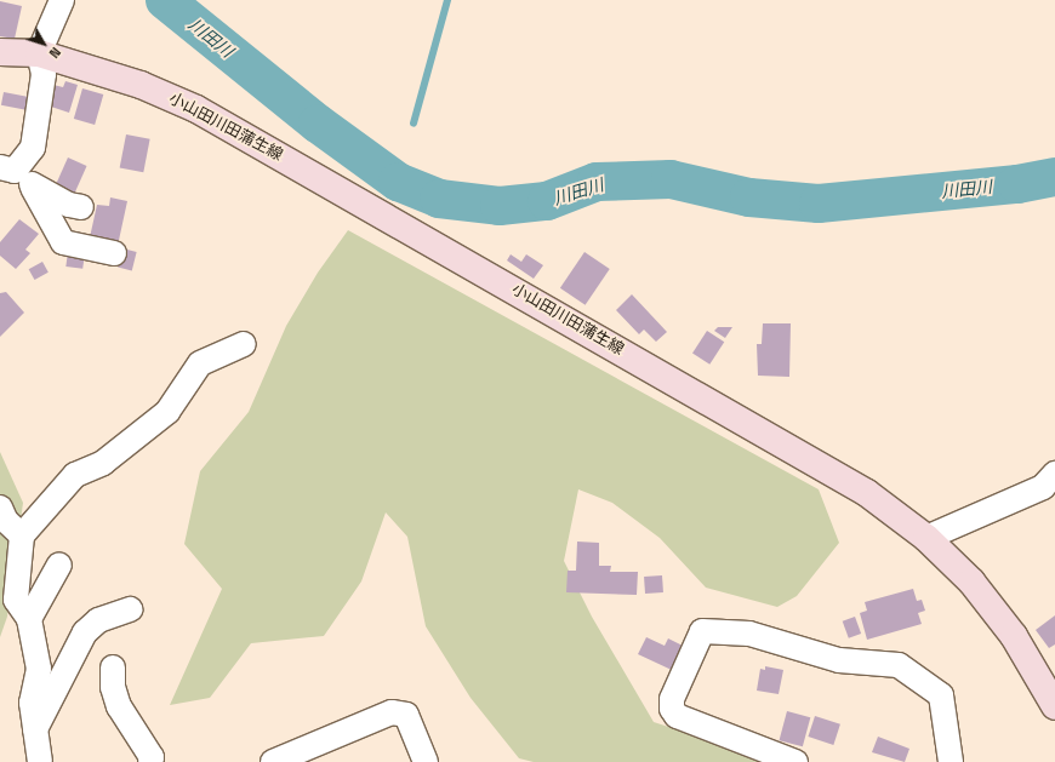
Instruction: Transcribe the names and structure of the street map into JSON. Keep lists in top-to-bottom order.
{
  "streets": {
    "main road": ["小山田川田蒲生線"]
  },
  "water": ["川田川"],
  "north": "bottom right"
}
